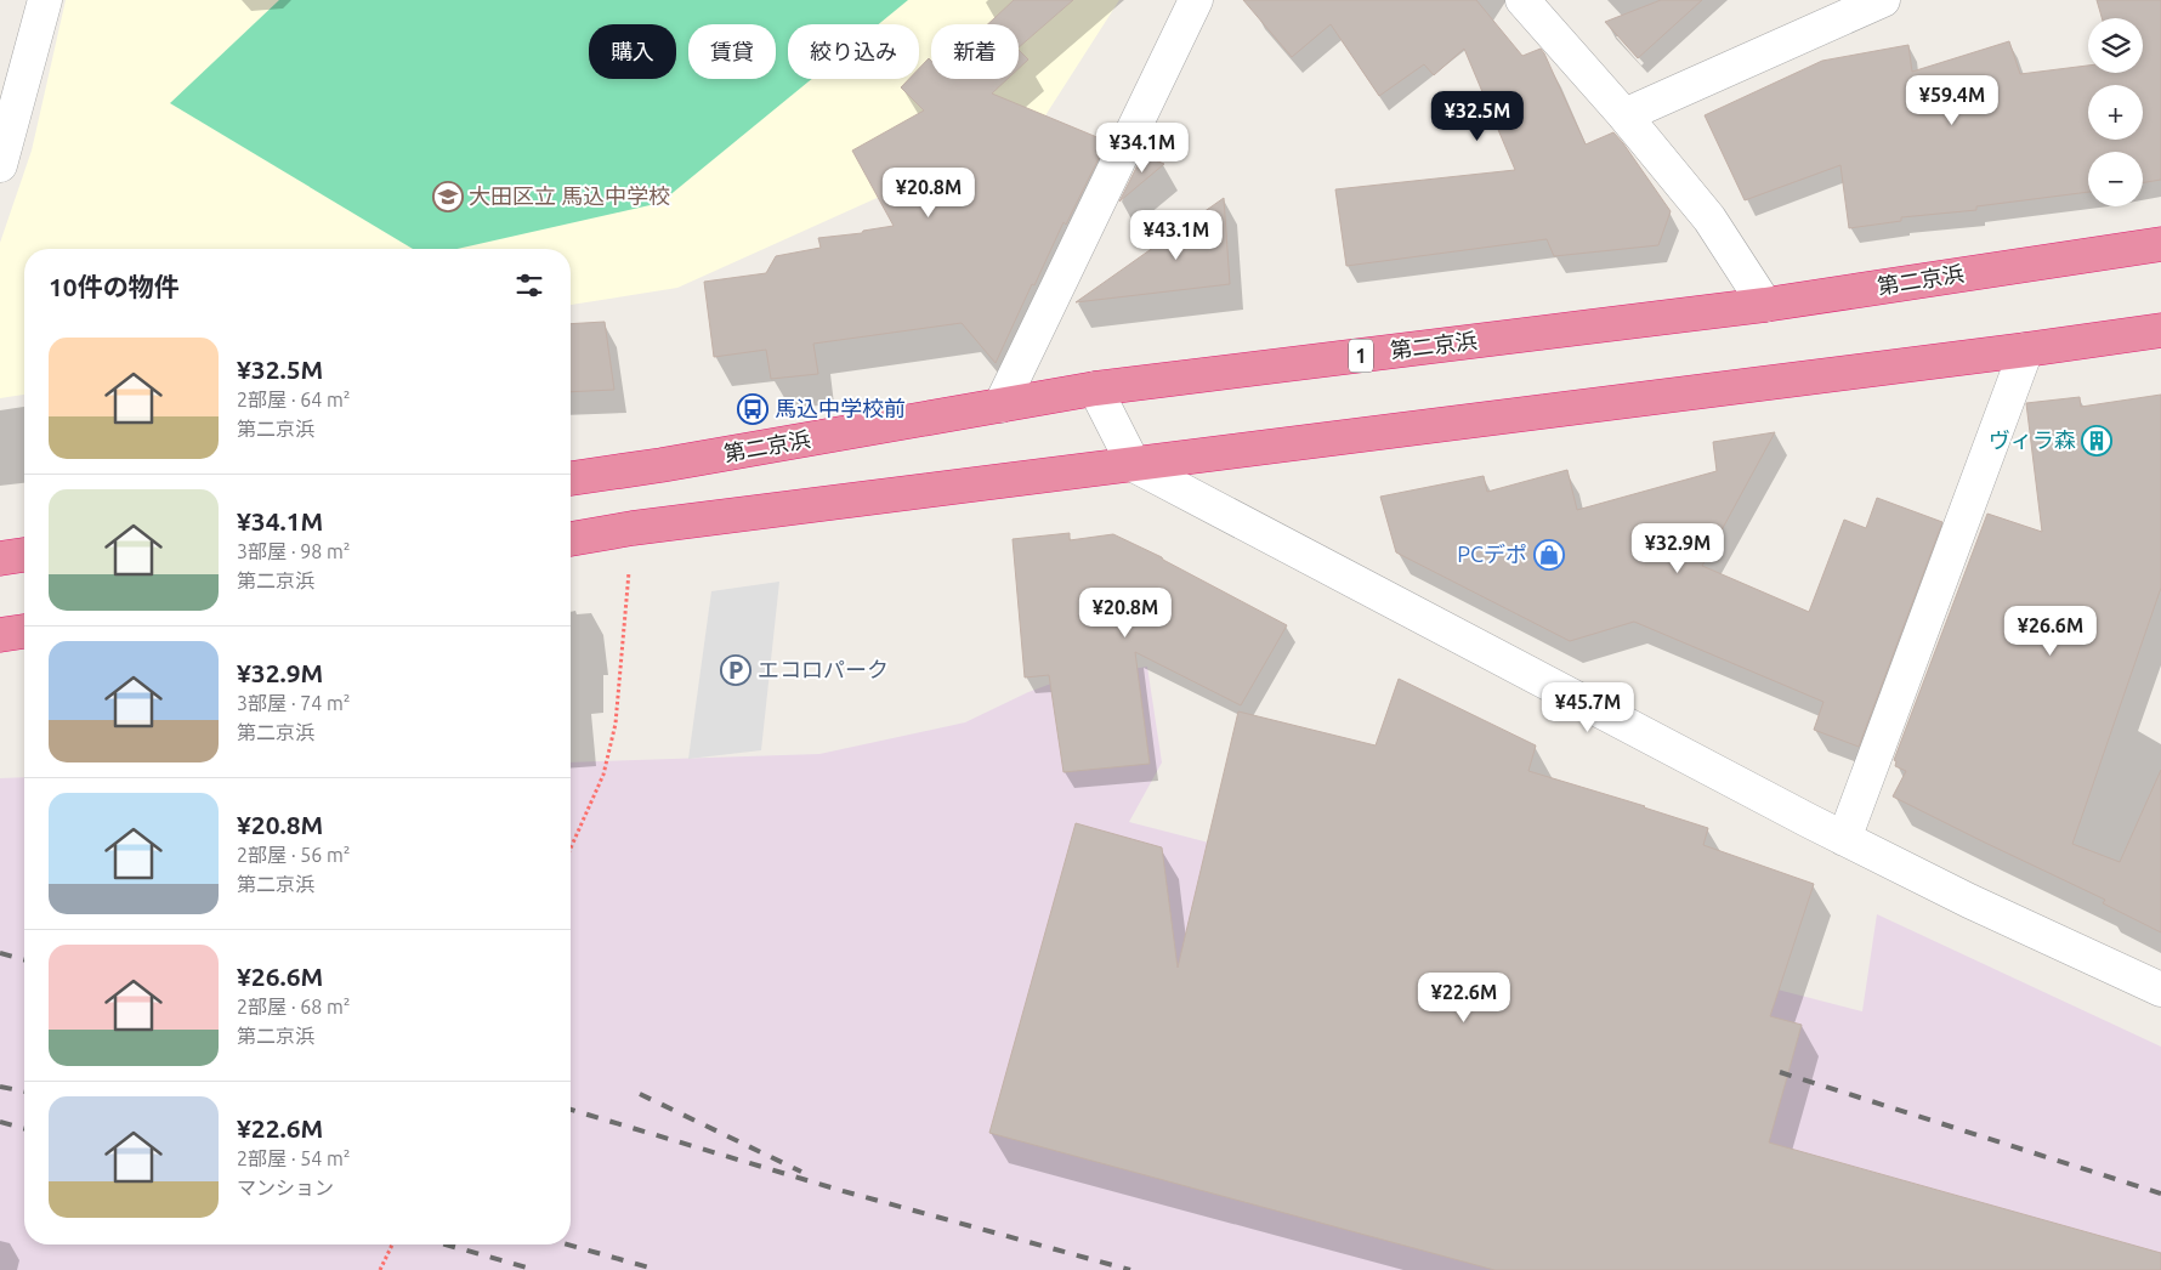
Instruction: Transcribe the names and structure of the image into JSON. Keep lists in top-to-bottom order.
{
  "streets": {
    "highway": ["第二京浜", "1"]
  },
  "places": {
    "school or university": ["大田区立 馬込中学校"],
    "bus stop": ["馬込中学校前"],
    "building": ["ヴィラ森"],
    "shop": ["PCデポ"],
    "parking": ["エコロパーク"]
  },
  "page": {
    "map_buttons": ["+", "−"],
    "chip": [
      "購入",
      "賃貸",
      "絞り込み",
      "新着"
    ],
    "price": [
      "¥59.4M",
      "¥32.5M",
      "¥34.1M",
      "¥20.8M",
      "¥43.1M",
      "¥32.9M",
      "¥20.8M",
      "¥26.6M",
      "¥45.7M",
      "¥22.6M"
    ],
    "heading": "10件の物件",
    "list": [
      {
        "name": "¥32.5M",
        "note": "2部屋 · 64 m² · 第二京浜"
      },
      {
        "name": "¥34.1M",
        "note": "3部屋 · 98 m² · 第二京浜"
      },
      {
        "name": "¥32.9M",
        "note": "3部屋 · 74 m² · 第二京浜"
      },
      {
        "name": "¥20.8M",
        "note": "2部屋 · 56 m² · 第二京浜"
      },
      {
        "name": "¥26.6M",
        "note": "2部屋 · 68 m² · 第二京浜"
      },
      {
        "name": "¥22.6M",
        "note": "2部屋 · 54 m² · マンション"
      }
    ]
  }
}
